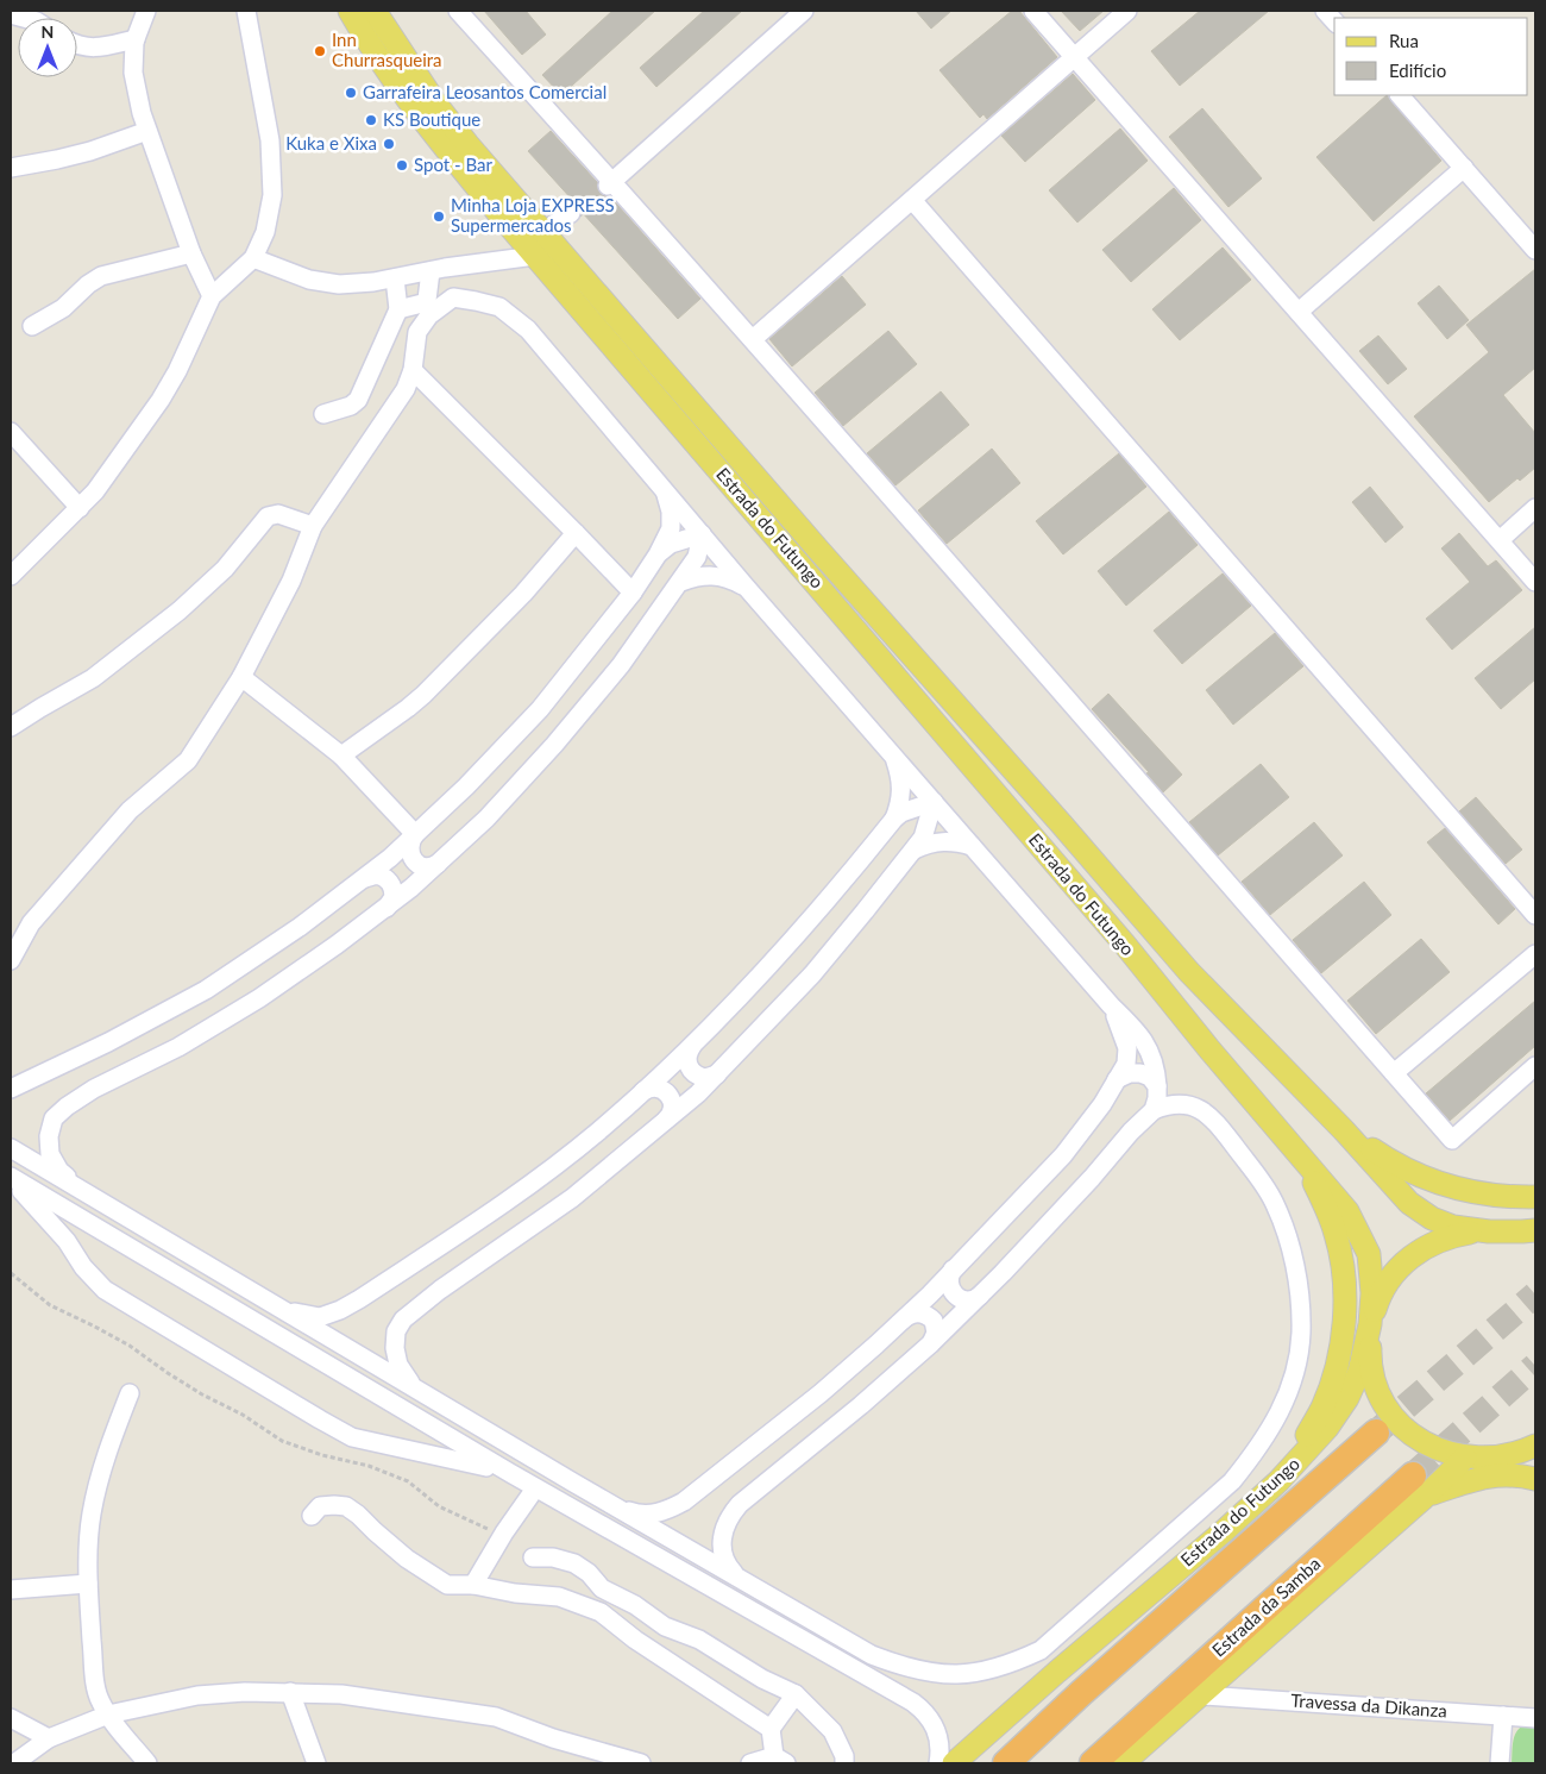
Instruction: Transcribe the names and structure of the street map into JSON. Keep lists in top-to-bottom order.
{
  "streets": {
    "highway": ["Estrada do Futungo", "Estrada da Samba"],
    "street": ["Travessa da Dikanza"]
  },
  "places": [
    "Inn Churrasqueira",
    "Garrafeira Leosantos Comercial",
    "KS Boutique",
    "Kuka e Xixa",
    "Spot - Bar",
    "Minha Loja EXPRESS Supermercados"
  ],
  "legend": ["Rua", "Edifício"],
  "north": "top"
}
